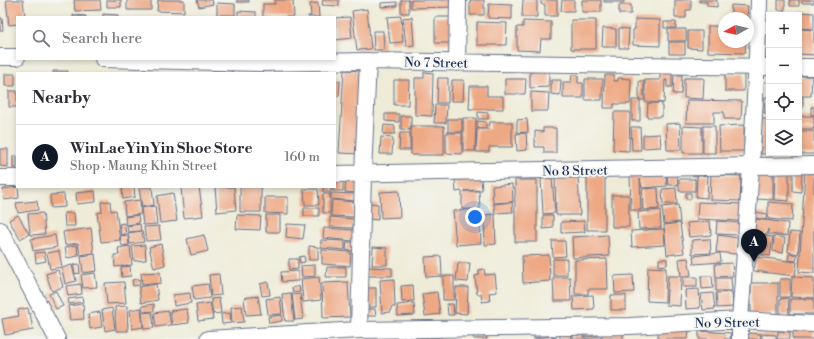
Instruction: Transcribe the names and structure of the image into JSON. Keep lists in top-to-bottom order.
{
  "streets": {
    "street": ["No 7 Street", "No 8 Street", "No 9 Street"]
  },
  "north": "left",
  "page": {
    "map_buttons": ["+", "−"],
    "search": "Search here",
    "heading": "Nearby",
    "list": [
      {
        "mark": "A",
        "name": "WinLaeYinYin Shoe Store",
        "note": "Shop · Maung Khin Street",
        "value": "160 m"
      }
    ],
    "pins": "A"
  }
}
